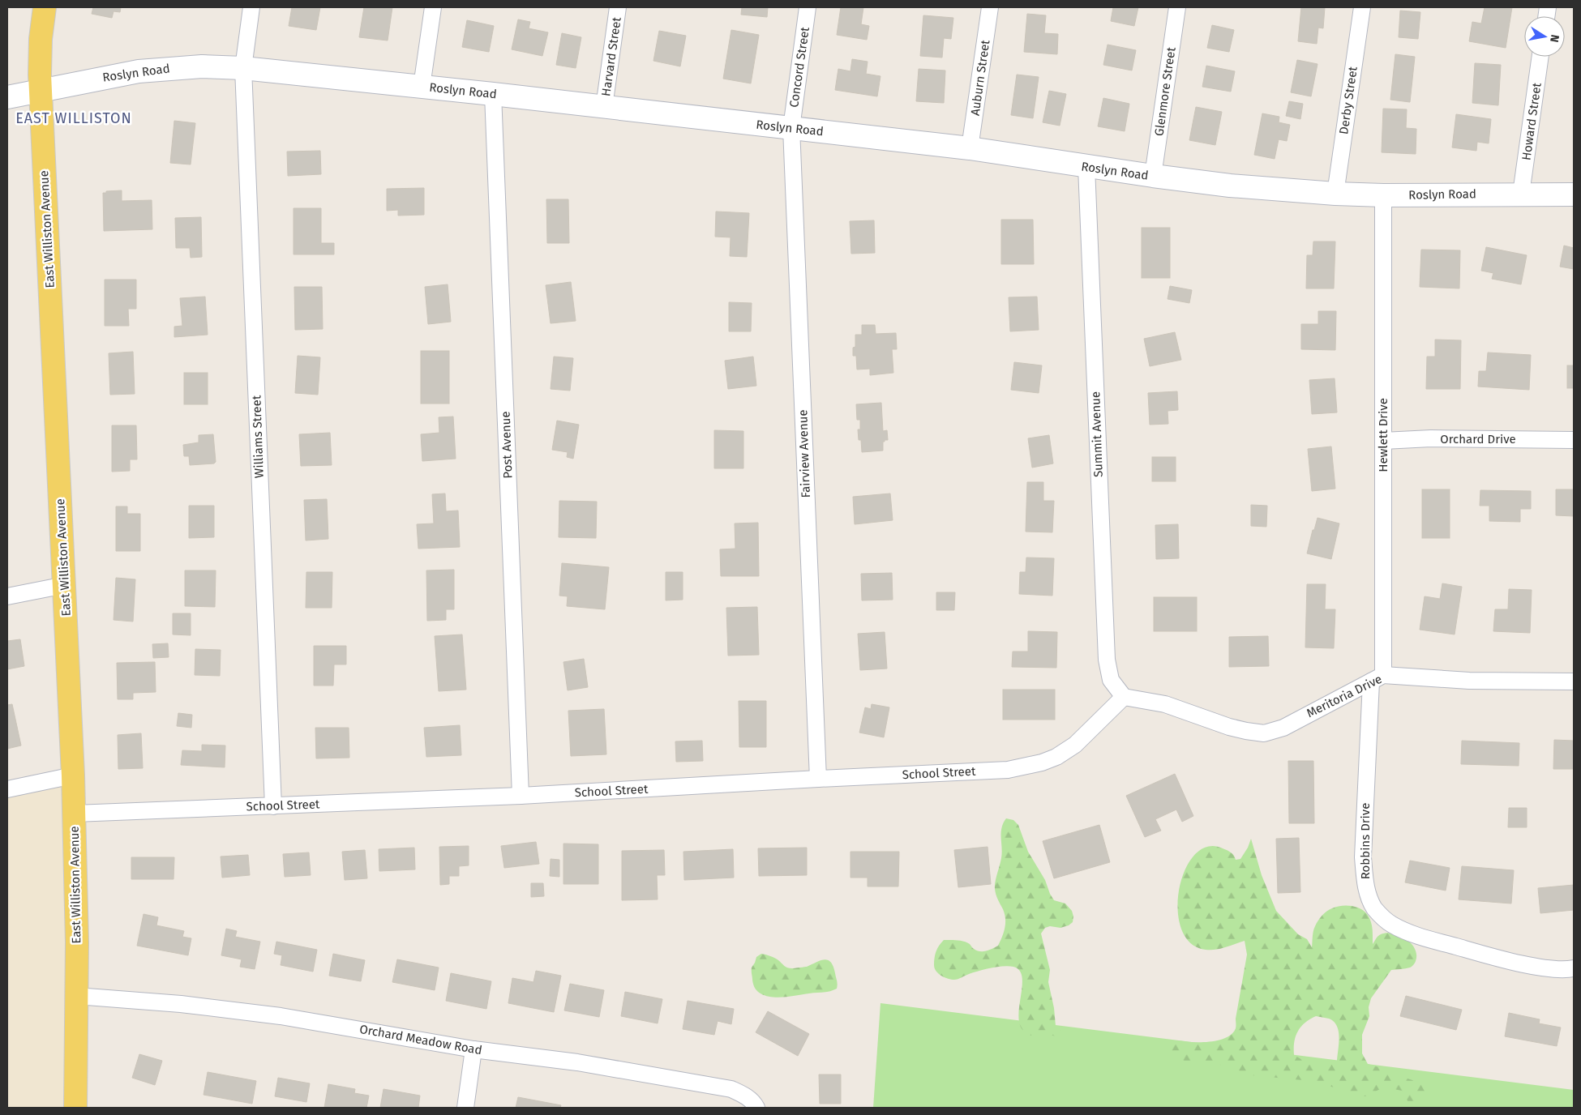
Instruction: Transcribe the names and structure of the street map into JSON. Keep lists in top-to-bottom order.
{
  "streets": {
    "main road": ["Roslyn Road", "East Williston Avenue"],
    "street": [
      "Harvard Street",
      "Concord Street",
      "Auburn Street",
      "Glenmore Street",
      "Derby Street",
      "Howard Street",
      "Summit Avenue",
      "Hewlett Drive",
      "Williams Street",
      "Orchard Drive",
      "Post Avenue",
      "Fairview Avenue",
      "Meritoria Drive",
      "School Street",
      "Robbins Drive",
      "Orchard Meadow Road"
    ]
  },
  "crossings": [
    ["Harvard Street", "Roslyn Road"],
    ["Concord Street", "Roslyn Road"],
    ["Concord Street", "Fairview Avenue"],
    ["Roslyn Road", "Auburn Street"],
    ["Roslyn Road", "Glenmore Street"],
    ["Roslyn Road", "Derby Street"],
    ["Roslyn Road", "Howard Street"],
    ["Roslyn Road", "East Williston Avenue"],
    ["Roslyn Road", "Summit Avenue"],
    ["Roslyn Road", "Hewlett Drive"],
    ["Roslyn Road", "Williams Street"],
    ["Roslyn Road", "Post Avenue"],
    ["Roslyn Road", "Fairview Avenue"],
    ["East Williston Avenue", "School Street"],
    ["East Williston Avenue", "Orchard Meadow Road"],
    ["Summit Avenue", "Meritoria Drive"],
    ["Summit Avenue", "School Street"],
    ["Hewlett Drive", "Orchard Drive"],
    ["Hewlett Drive", "Meritoria Drive"],
    ["Hewlett Drive", "Robbins Drive"],
    ["Williams Street", "School Street"],
    ["Post Avenue", "School Street"],
    ["Fairview Avenue", "School Street"],
    ["Meritoria Drive", "School Street"],
    ["Meritoria Drive", "Robbins Drive"]
  ],
  "districts": ["EAST WILLISTON"],
  "north": "right"
}
